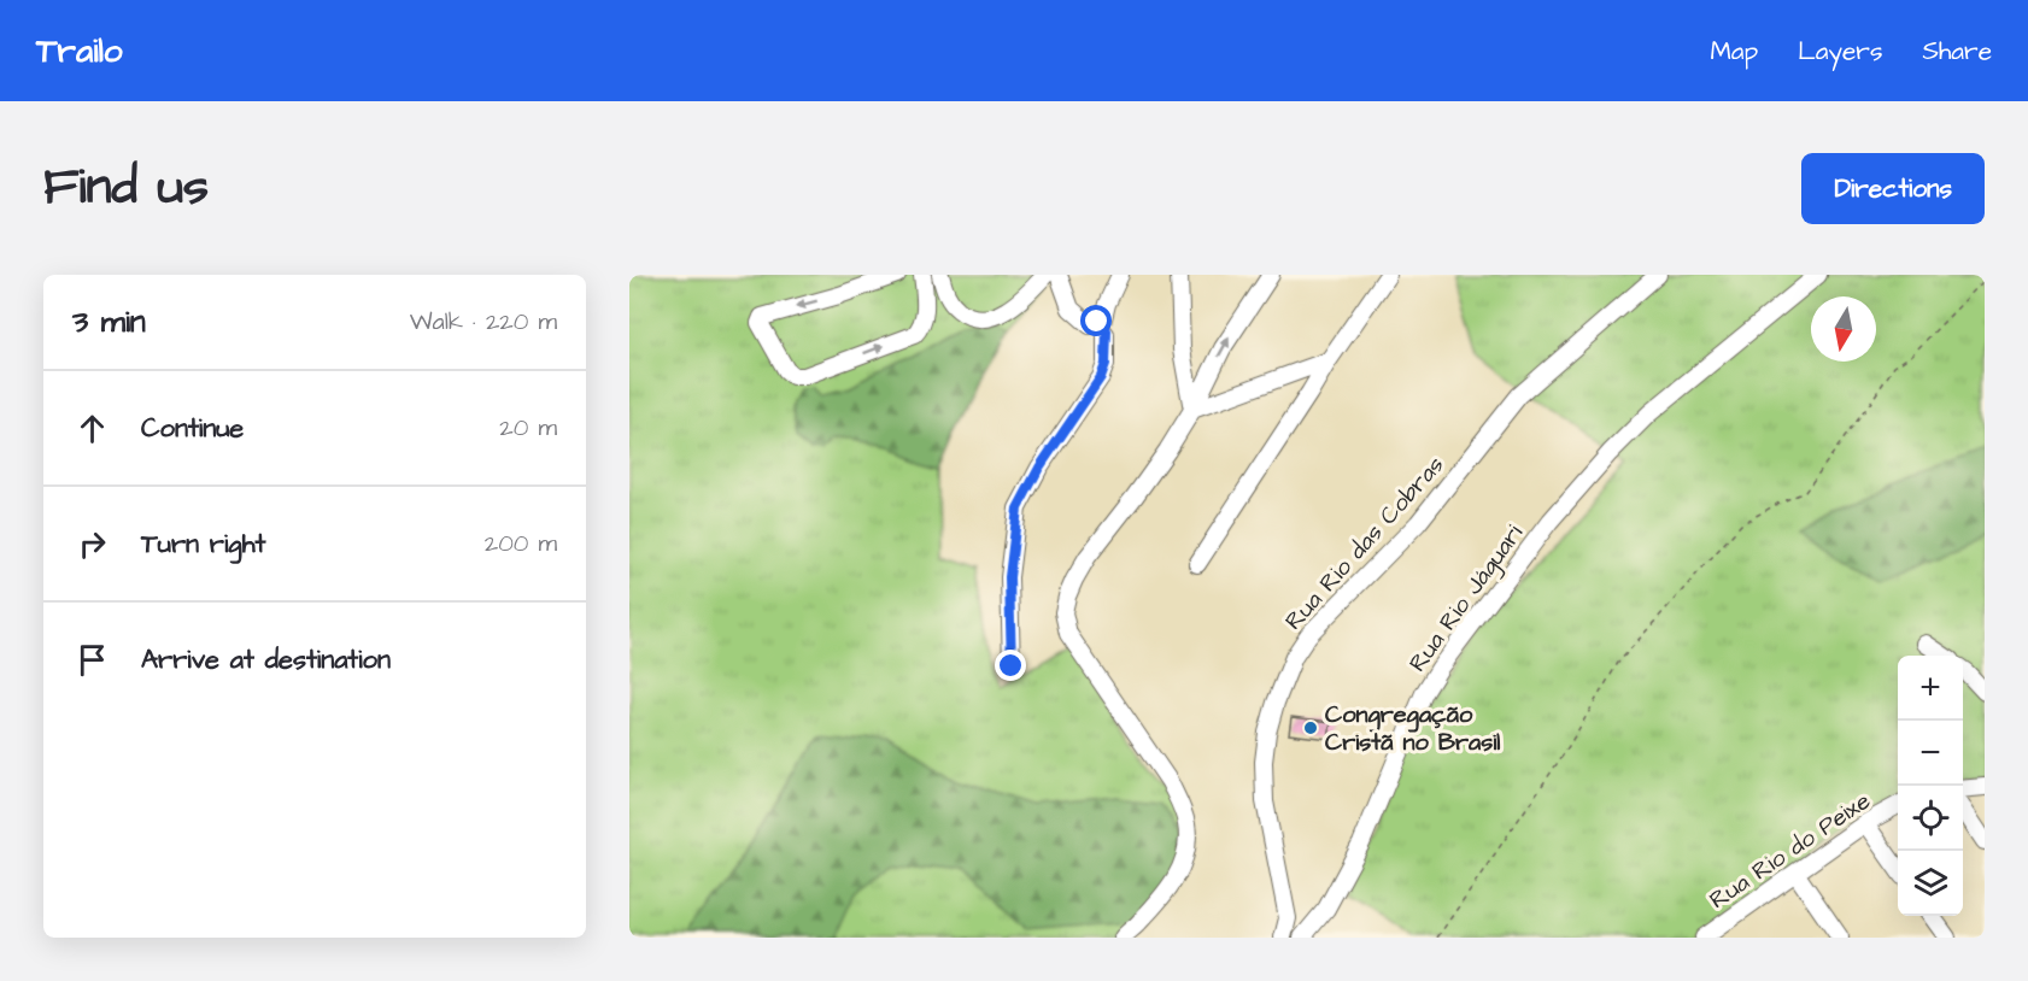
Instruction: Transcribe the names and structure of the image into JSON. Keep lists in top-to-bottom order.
{
  "streets": {
    "street": ["Rua Rio das Cobras", "Rua Rio Jáguari", "Rua Rio do Peixe"]
  },
  "places": ["Congregação Cristã no Brasil"],
  "north": "bottom",
  "page": {
    "header": "Trailo",
    "nav": ["Map", "Layers", "Share"],
    "title": "Find us",
    "buttons": "Directions",
    "heading": ["3 min", "Walk · 220 m"],
    "list": [
      ["Continue", "20 m"],
      ["Turn right", "200 m"],
      "Arrive at destination"
    ],
    "map_buttons": ["+", "−"]
  }
}
